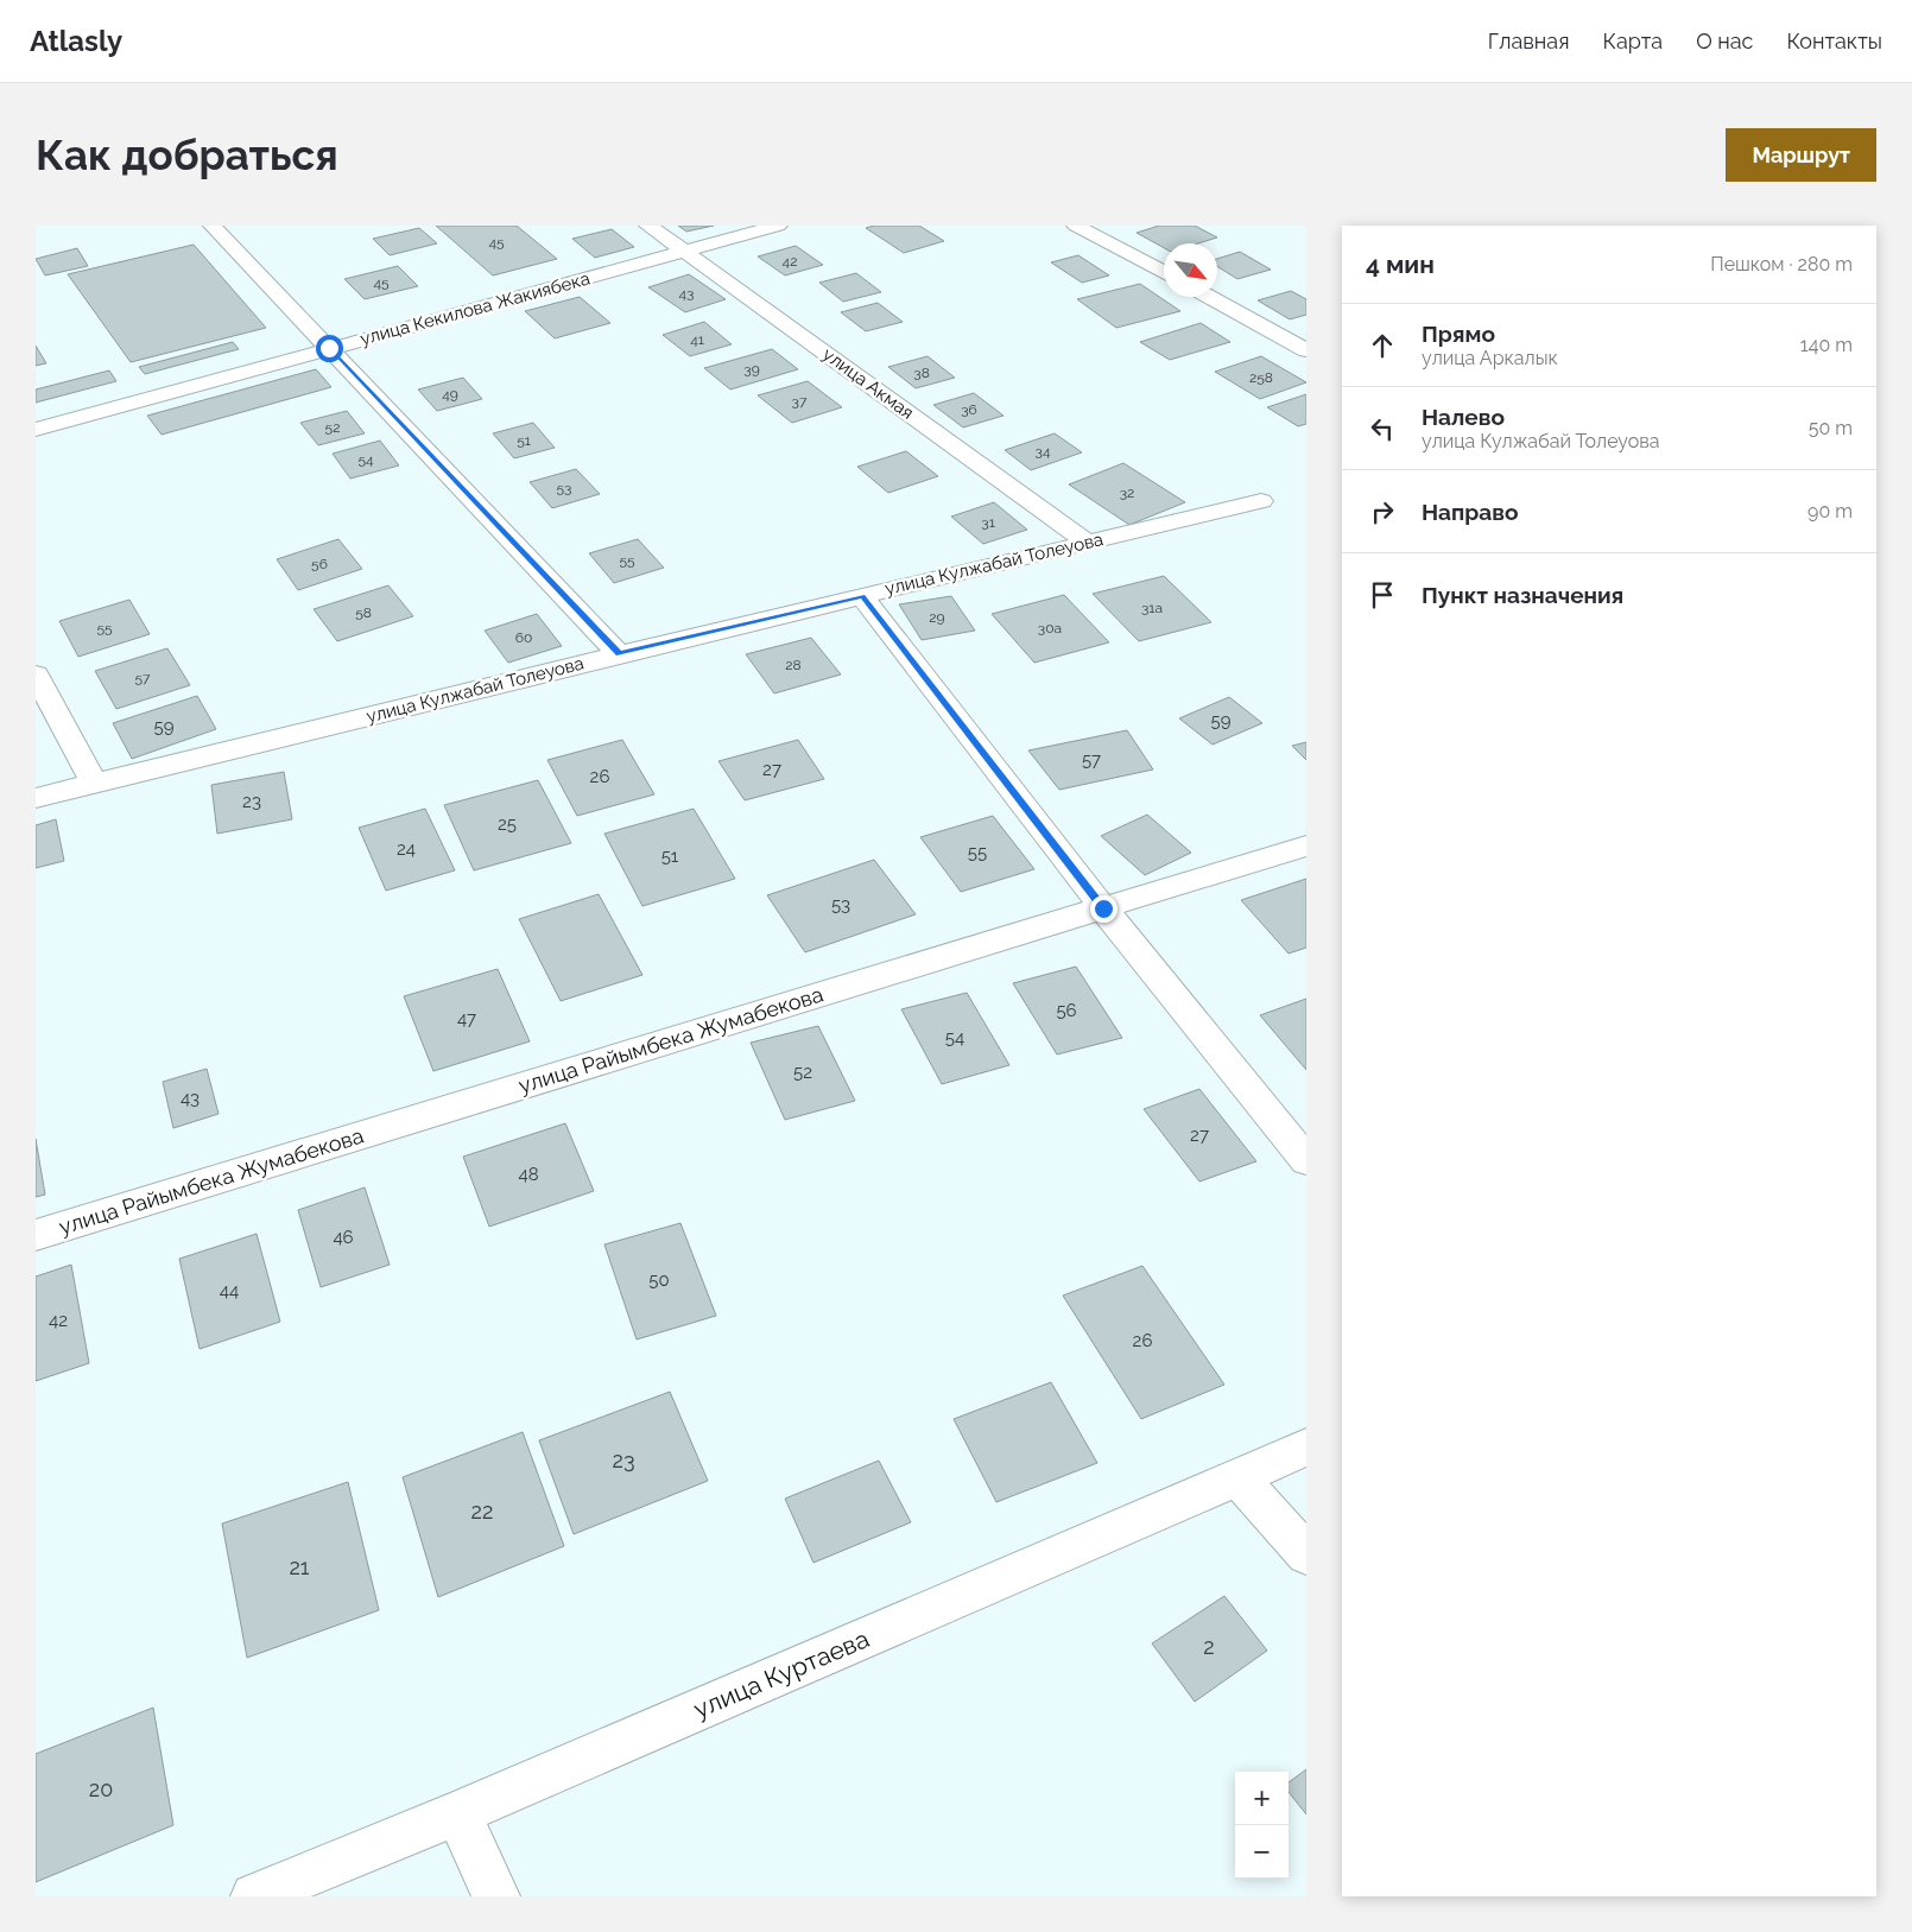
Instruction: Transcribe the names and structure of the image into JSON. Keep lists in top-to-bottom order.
{
  "streets": {
    "street": [
      "улица Кекилова Жакиябека",
      "улица Акмая",
      "улица Кулжабай Толеуова",
      "улица Райымбека Жумабекова",
      "улица Куртаева"
    ]
  },
  "crossings": [
    ["улица Кекилова Жакиябека", "улица Акмая"],
    ["улица Акмая", "улица Кулжабай Толеуова"]
  ],
  "house_numbers": [
    "45",
    "42",
    "45",
    "43",
    "41",
    "39",
    "38",
    "258",
    "49",
    "37",
    "36",
    "52",
    "51",
    "34",
    "54",
    "53",
    "32",
    "31",
    "55",
    "56",
    "31а",
    "58",
    "29",
    "55",
    "30а",
    "60",
    "28",
    "57",
    "59",
    "59",
    "57",
    "27",
    "26",
    "23",
    "25",
    "24",
    "55",
    "51",
    "53",
    "56",
    "47",
    "54",
    "52",
    "43",
    "27",
    "48",
    "46",
    "50",
    "44",
    "42",
    "26",
    "23",
    "22",
    "21",
    "2",
    "20"
  ],
  "north": "bottom right",
  "page": {
    "header": "Atlasly",
    "nav": [
      "Главная",
      "Карта",
      "О нас",
      "Контакты"
    ],
    "buttons": "Маршрут",
    "title": "Как добраться",
    "heading": ["4 мин", "Пешком · 280 m"],
    "list": [
      ["Прямо", "улица Аркалык", "140 m"],
      ["Налево", "улица Кулжабай Толеуова", "50 m"],
      ["Направо", "90 m"],
      "Пункт назначения"
    ],
    "map_buttons": ["+", "−"]
  }
}
